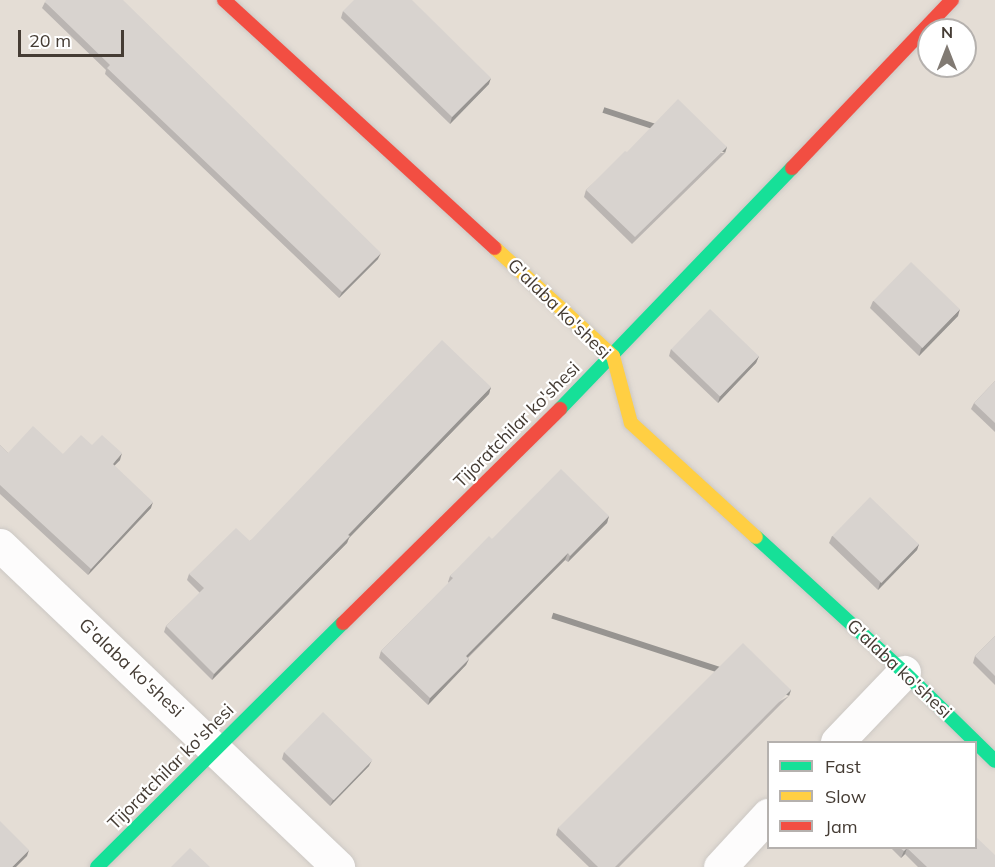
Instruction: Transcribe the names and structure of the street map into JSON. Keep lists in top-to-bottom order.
{
  "streets": {
    "street": ["G'alaba ko'shesi", "Tijoratchilar ko'shesi"]
  },
  "crossings": [
    ["G'alaba ko'shesi", "Tijoratchilar ko'shesi"]
  ],
  "legend": ["Fast", "Slow", "Jam"],
  "scale_bar": "20 m",
  "north": "top"
}
